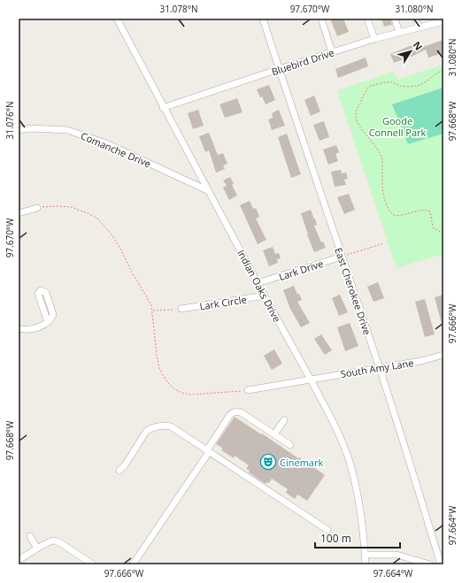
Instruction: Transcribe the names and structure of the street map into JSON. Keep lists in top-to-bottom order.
{
  "streets": {
    "street": [
      "Bluebird Drive",
      "Comanche Drive",
      "Lark Drive",
      "Indian Oaks Drive",
      "East Cherokee Drive",
      "Lark Circle",
      "South Amy Lane"
    ]
  },
  "crossings": [
    ["Bluebird Drive", "Indian Oaks Drive"],
    ["Bluebird Drive", "East Cherokee Drive"],
    ["Comanche Drive", "Indian Oaks Drive"],
    ["Lark Drive", "Indian Oaks Drive"],
    ["Lark Drive", "East Cherokee Drive"],
    ["Indian Oaks Drive", "Lark Circle"],
    ["Indian Oaks Drive", "South Amy Lane"],
    ["East Cherokee Drive", "South Amy Lane"]
  ],
  "parks": ["Goode Connell Park"],
  "places": {
    "theatre": ["Cinemark"]
  },
  "scale_bar": "100 m",
  "north": "top right",
  "coordinates": [
    "31.078°N",
    "97.670°W",
    "31.080°N",
    "31.076°N",
    "97.668°W",
    "97.666°W",
    "97.664°W"
  ]
}
